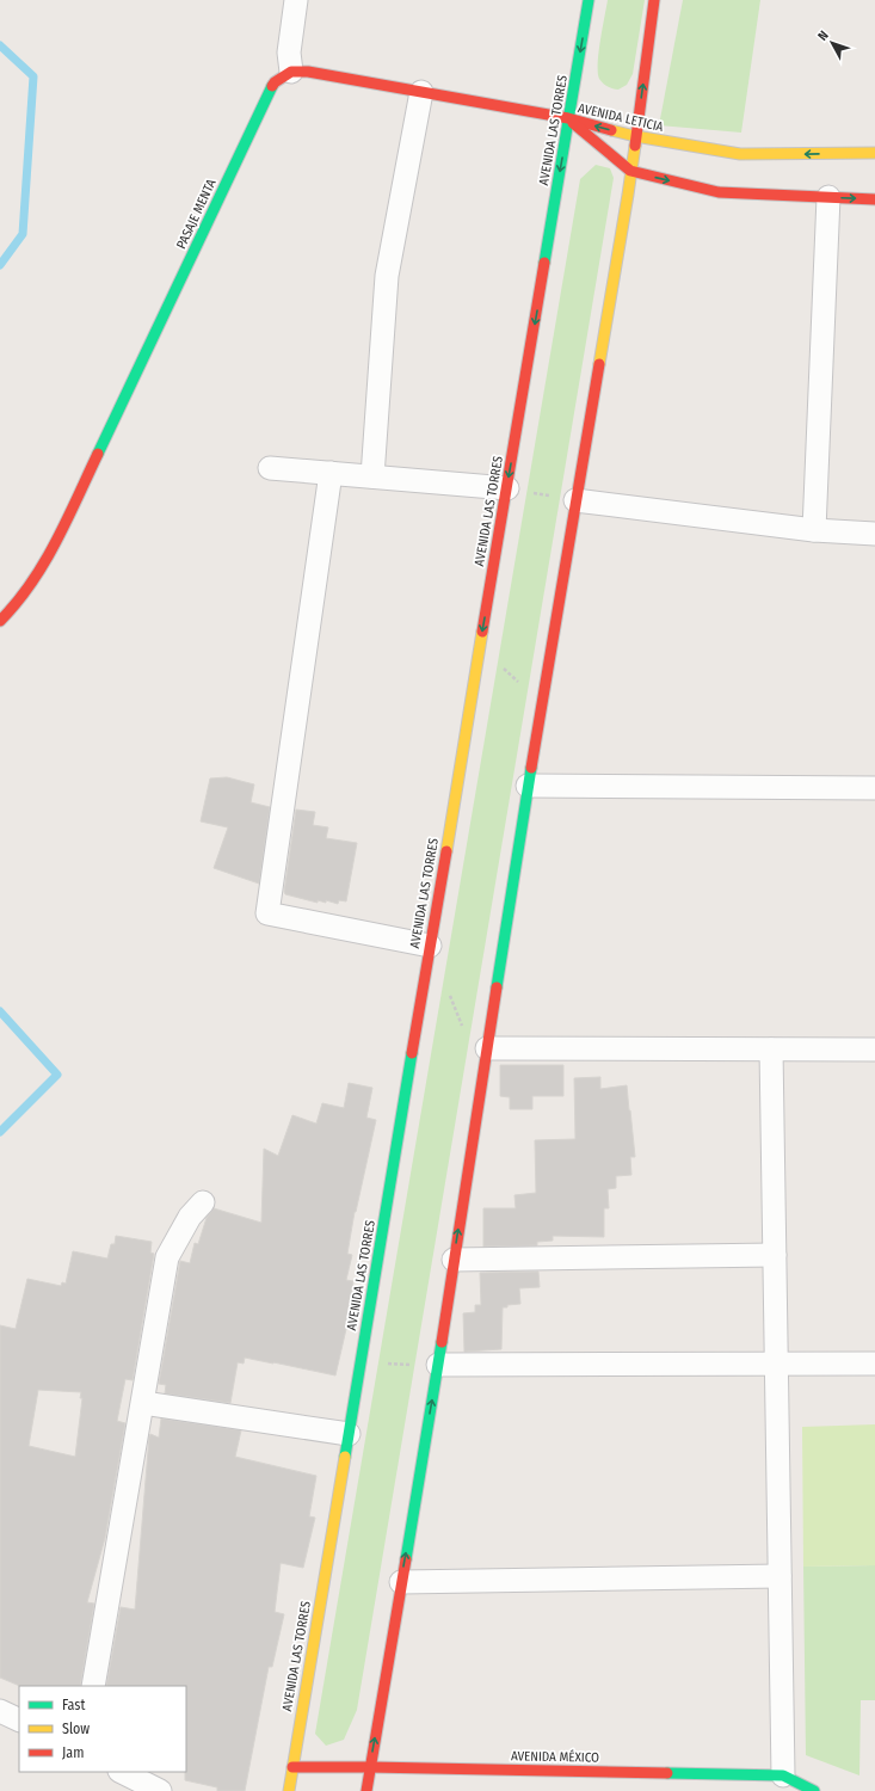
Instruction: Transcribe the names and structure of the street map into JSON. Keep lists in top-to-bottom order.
{
  "streets": {
    "street": [
      "AVENIDA LETICIA",
      "AVENIDA LAS TORRES",
      "PASAJE MENTA",
      "AVENIDA MÉXICO"
    ]
  },
  "crossings": [
    ["AVENIDA LETICIA", "AVENIDA LAS TORRES"],
    ["AVENIDA LAS TORRES", "AVENIDA MÉXICO"]
  ],
  "legend": ["Fast", "Slow", "Jam"],
  "north": "top left"
}
